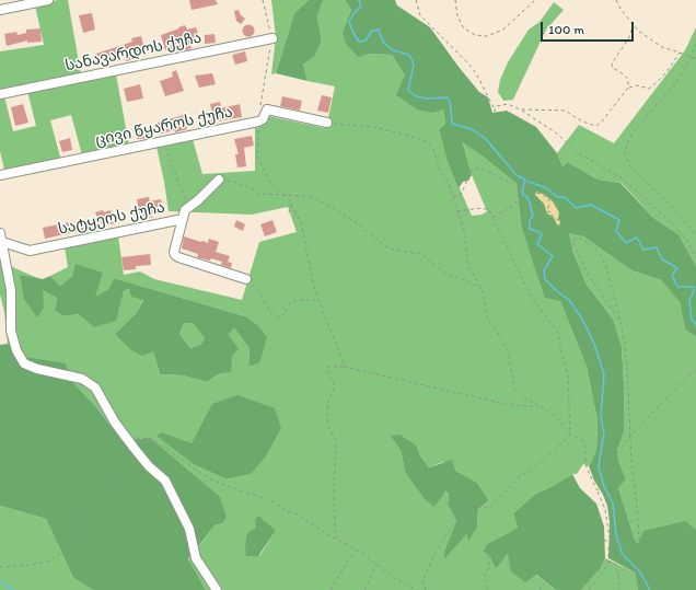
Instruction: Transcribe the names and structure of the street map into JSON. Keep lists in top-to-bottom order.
{
  "streets": {
    "street": ["სანავარდოს ქუჩა", "ცივი წყაროს ქუჩა", "სატყეოს ქუჩა"]
  },
  "scale_bar": "100 m"
}
